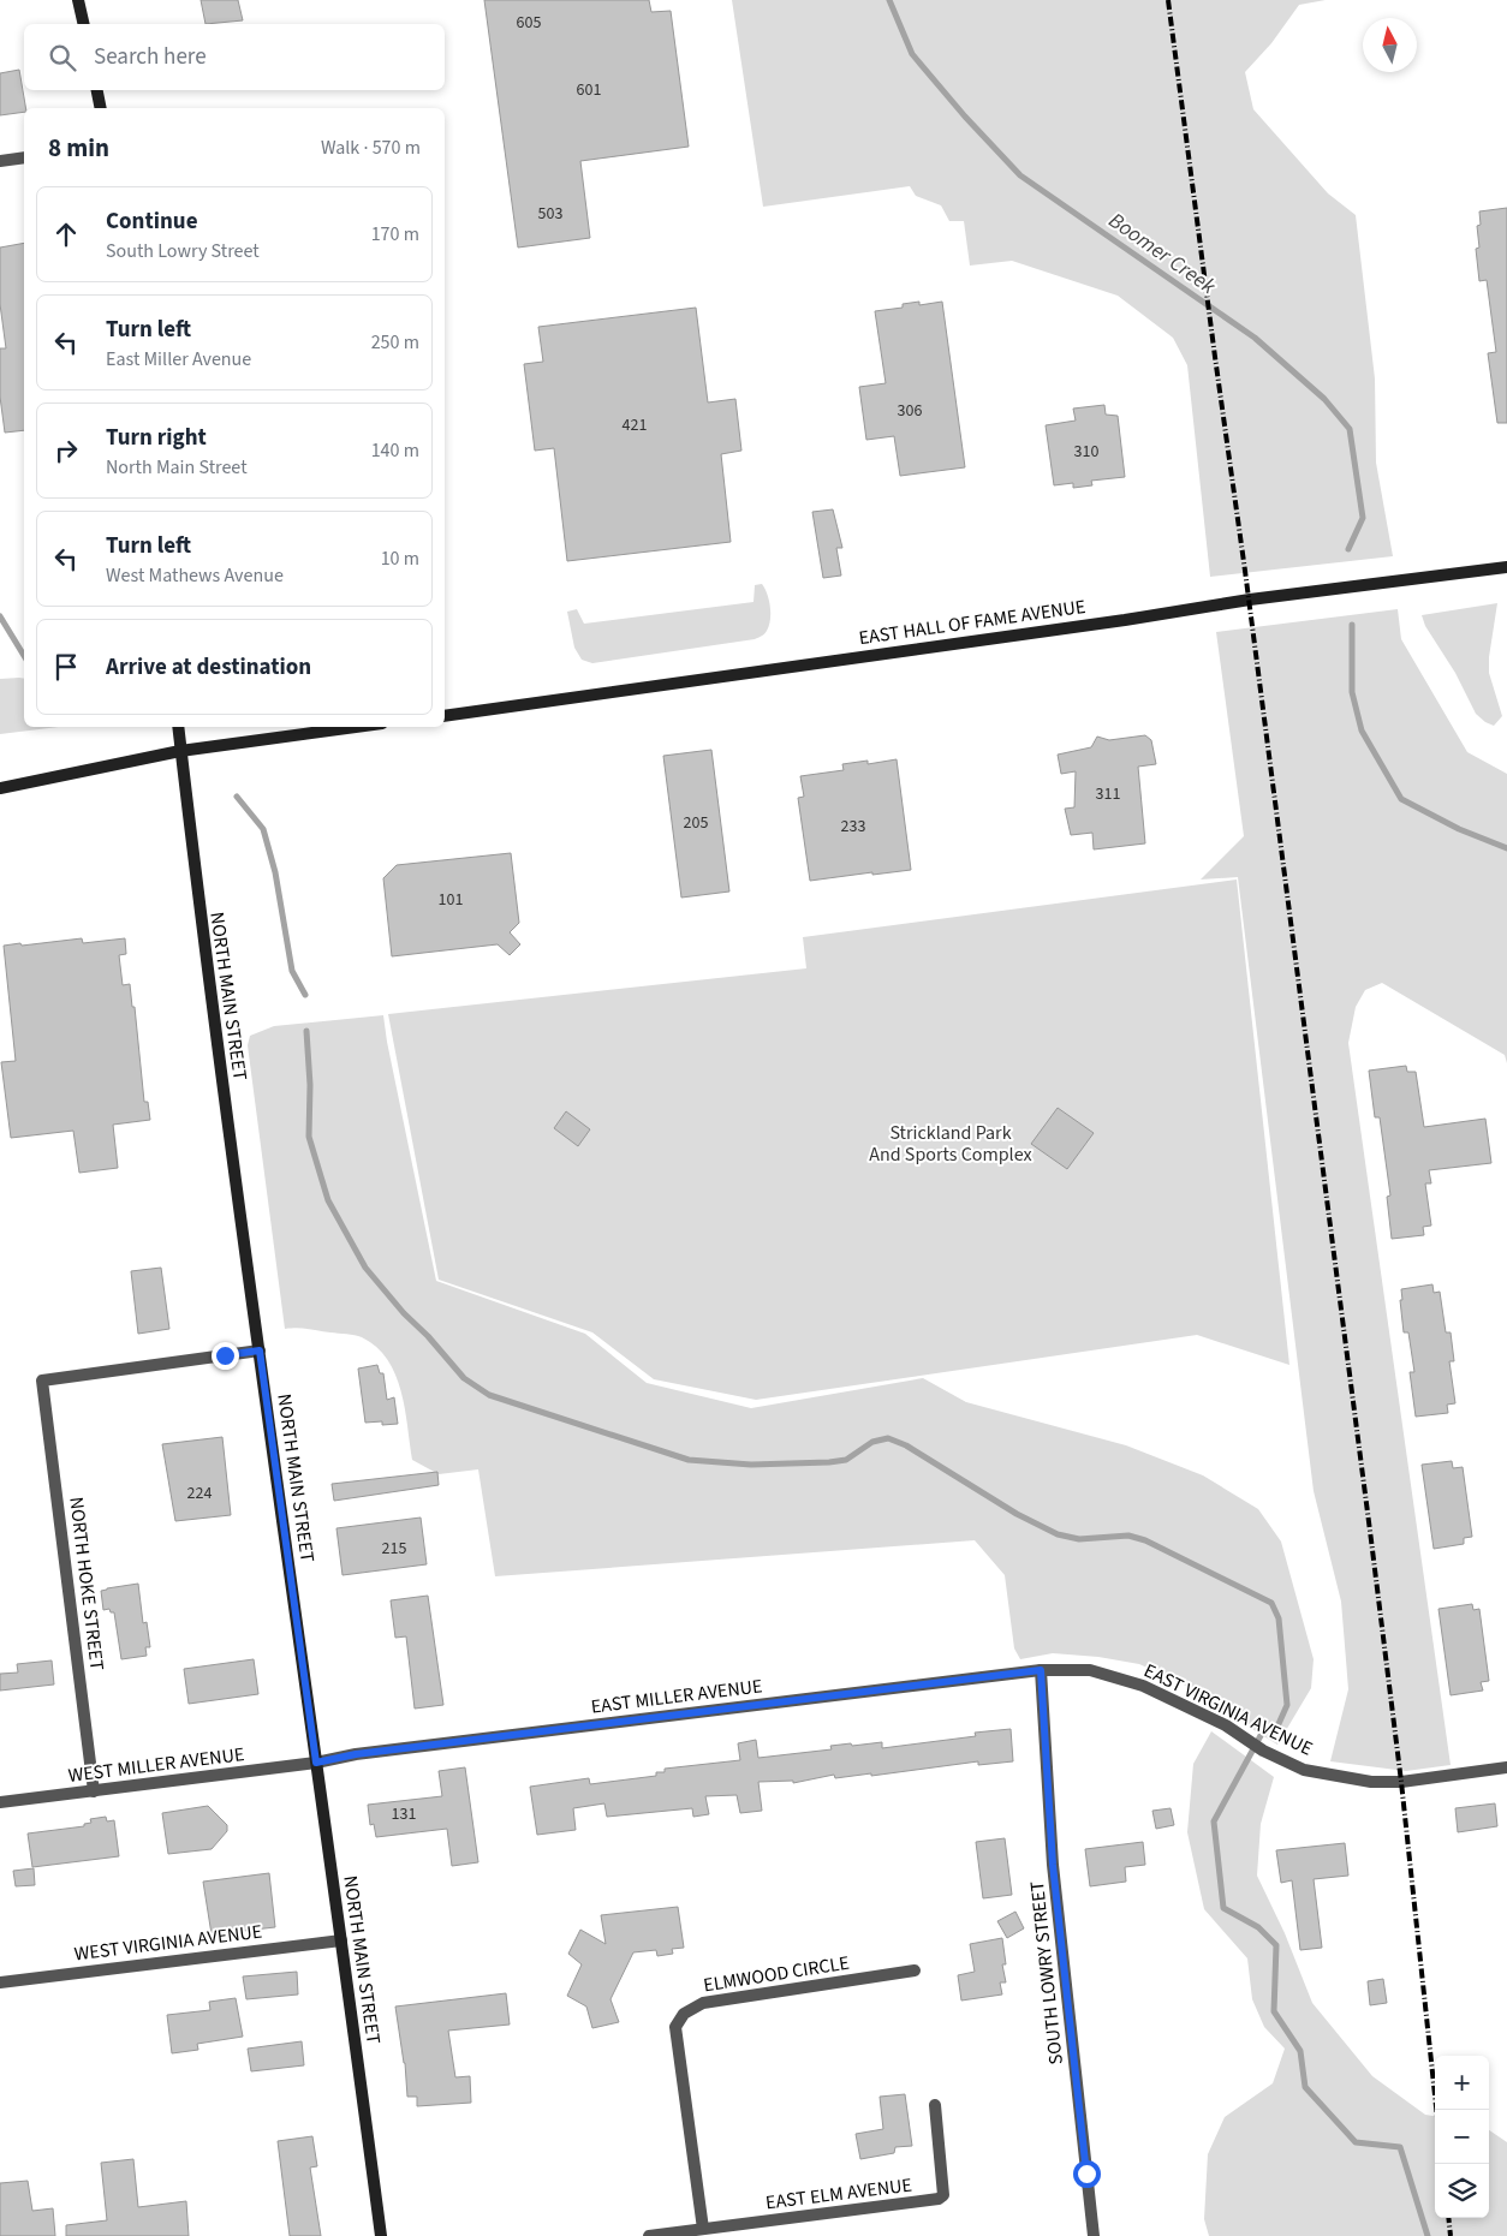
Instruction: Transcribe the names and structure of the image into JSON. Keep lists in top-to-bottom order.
{
  "streets": {
    "main road": ["EAST HALL OF FAME AVENUE", "NORTH MAIN STREET"],
    "street": [
      "NORTH HOKE STREET",
      "EAST MILLER AVENUE",
      "EAST VIRGINIA AVENUE",
      "WEST MILLER AVENUE",
      "WEST VIRGINIA AVENUE",
      "SOUTH LOWRY STREET",
      "ELMWOOD CIRCLE",
      "EAST ELM AVENUE"
    ]
  },
  "crossings": [
    ["NORTH MAIN STREET", "NORTH HOKE STREET"],
    ["NORTH MAIN STREET", "EAST MILLER AVENUE"],
    ["NORTH MAIN STREET", "WEST MILLER AVENUE"],
    ["NORTH MAIN STREET", "WEST VIRGINIA AVENUE"],
    ["NORTH HOKE STREET", "WEST MILLER AVENUE"],
    ["EAST MILLER AVENUE", "EAST VIRGINIA AVENUE"],
    ["EAST MILLER AVENUE", "WEST MILLER AVENUE"],
    ["EAST MILLER AVENUE", "SOUTH LOWRY STREET"],
    ["EAST VIRGINIA AVENUE", "SOUTH LOWRY STREET"],
    ["ELMWOOD CIRCLE", "EAST ELM AVENUE"]
  ],
  "water": ["Boomer Creek"],
  "parks": ["Strickland Park And Sports Complex"],
  "house_numbers": [
    "605",
    "601",
    "503",
    "306",
    "421",
    "310",
    "311",
    "205",
    "233",
    "101",
    "224",
    "215",
    "131"
  ],
  "north": "top",
  "page": {
    "search": "Search here",
    "heading": ["8 min", "Walk · 570 m"],
    "list": [
      ["Continue", "South Lowry Street", "170 m"],
      ["Turn left", "East Miller Avenue", "250 m"],
      ["Turn right", "North Main Street", "140 m"],
      ["Turn left", "West Mathews Avenue", "10 m"],
      "Arrive at destination"
    ],
    "map_buttons": ["+", "−"]
  }
}
